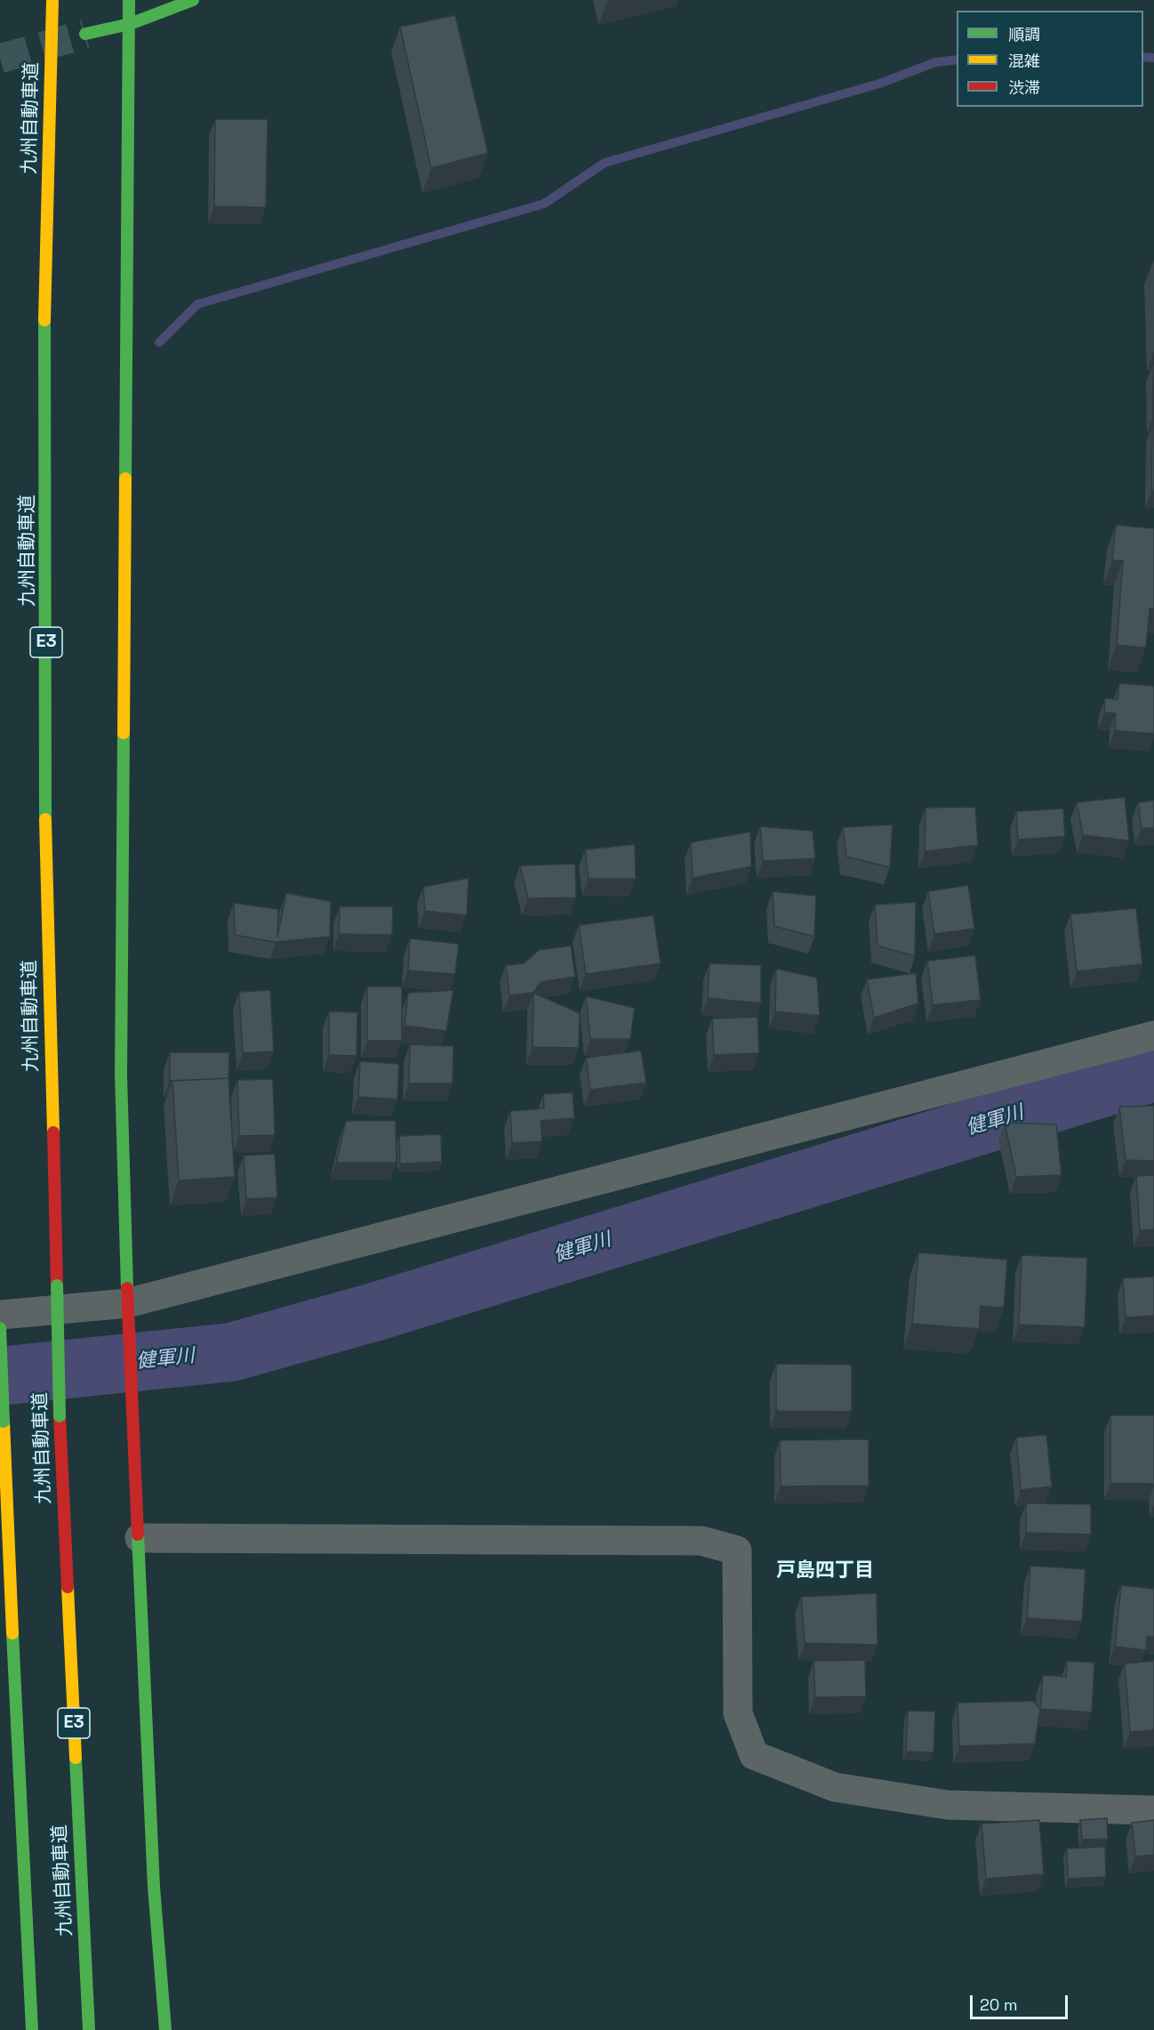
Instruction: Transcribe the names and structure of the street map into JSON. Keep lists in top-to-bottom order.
{
  "streets": {
    "main road": ["九州自動車道", "E3"]
  },
  "districts": ["戸島四丁目"],
  "water": ["健軍川"],
  "legend": ["順調", "混雑", "渋滞"],
  "scale_bar": "20 m"
}
